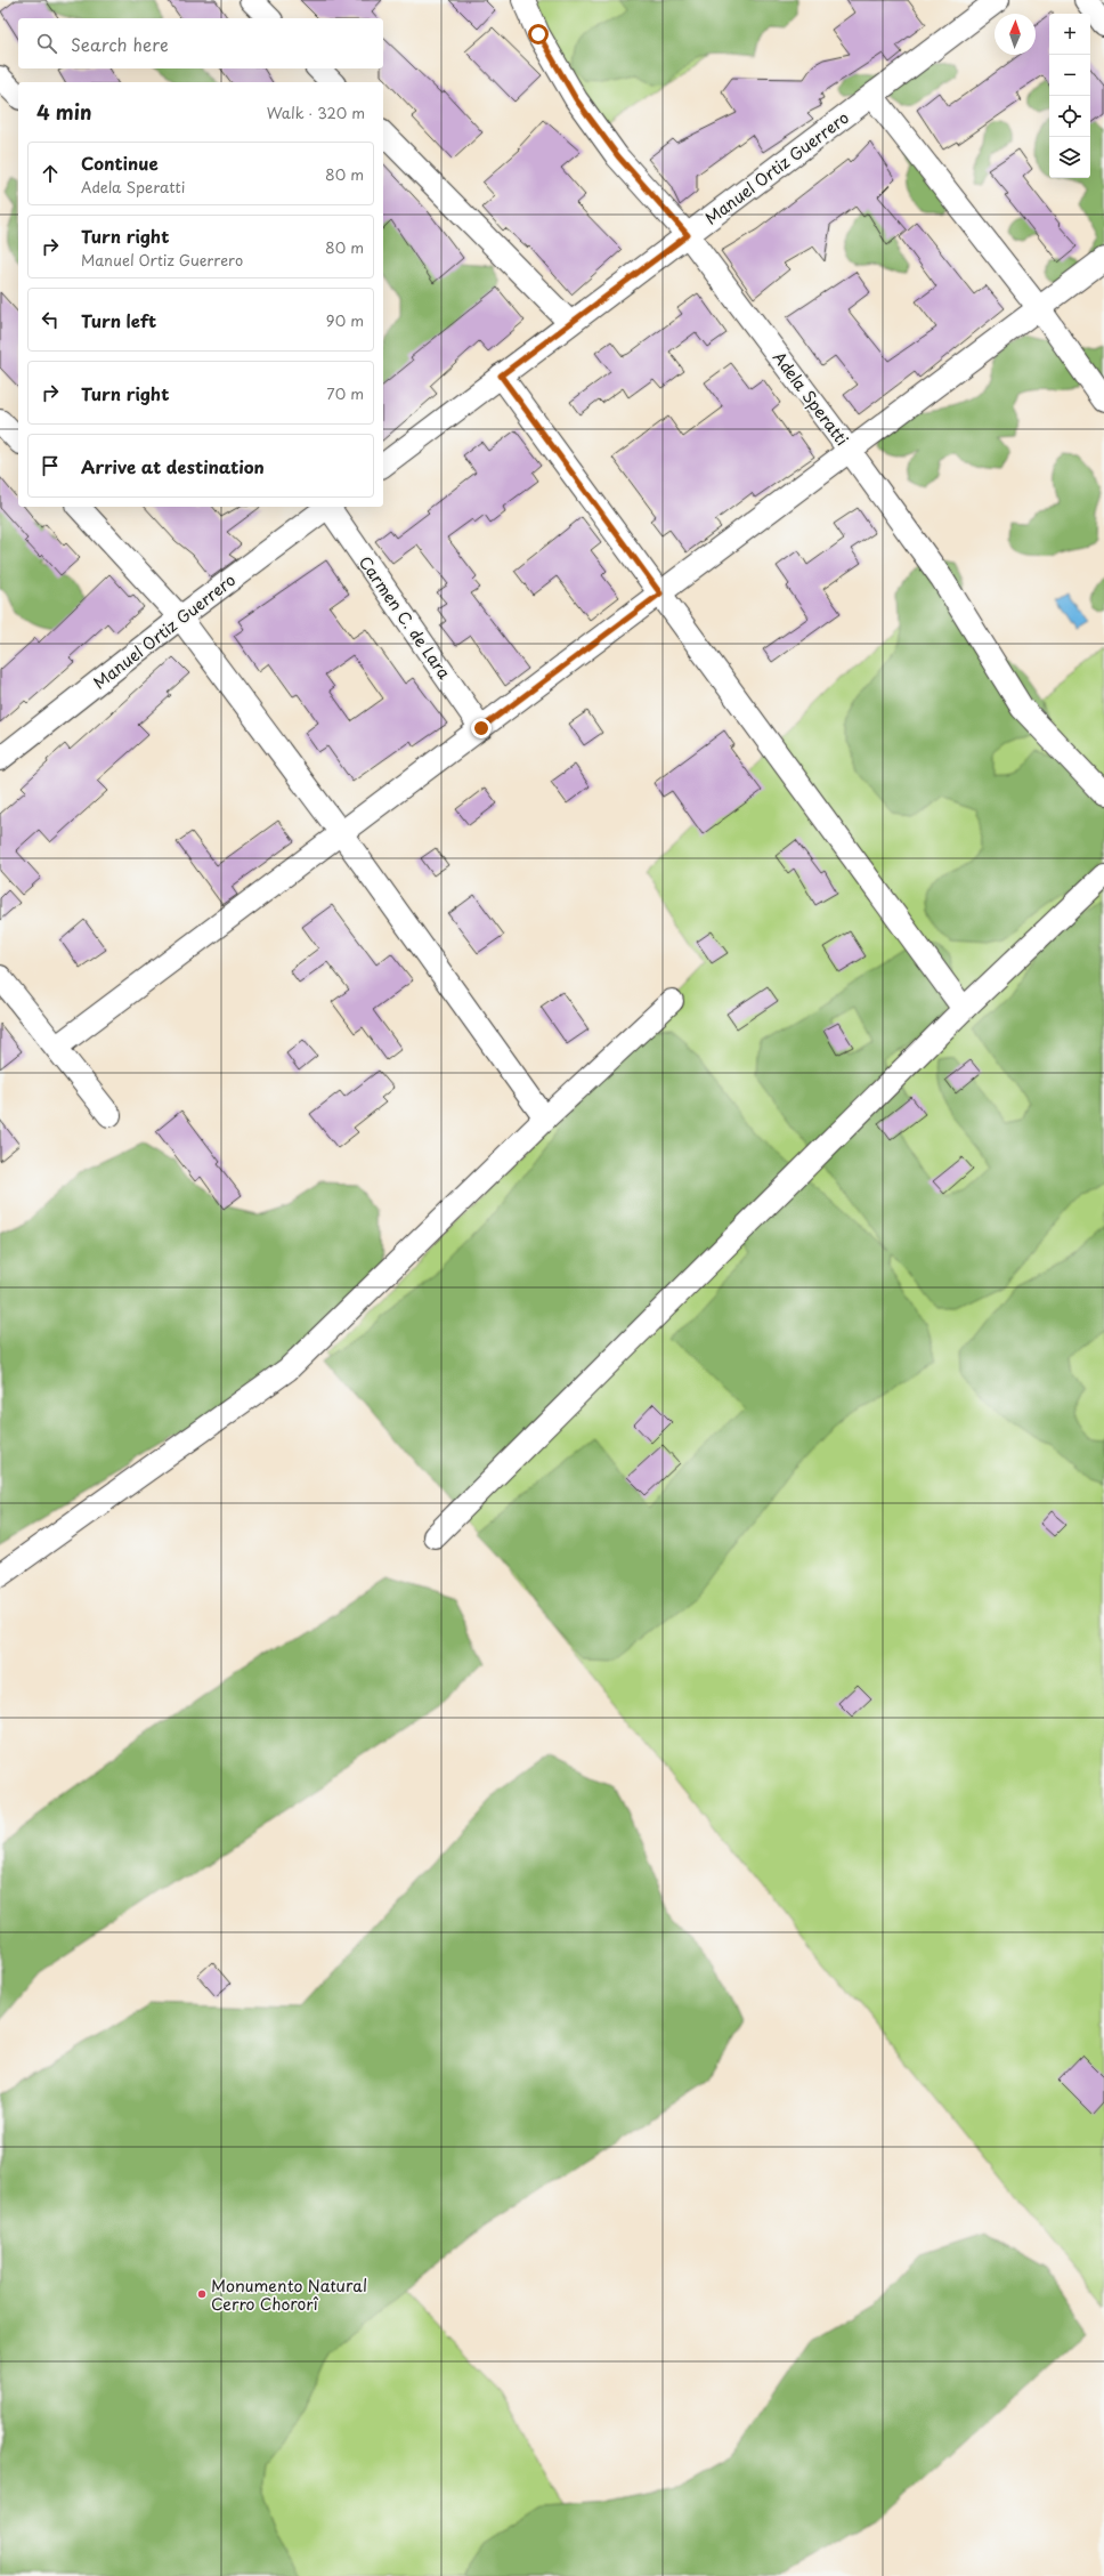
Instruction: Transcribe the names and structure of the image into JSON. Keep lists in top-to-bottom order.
{
  "streets": {
    "street": ["Manuel Ortiz Guerrero", "Adela Speratti", "Carmen C. de Lara"]
  },
  "crossings": [
    ["Manuel Ortiz Guerrero", "Adela Speratti"]
  ],
  "places": ["Monumento Natural Cerro Chororî"],
  "north": "top",
  "page": {
    "map_buttons": ["+", "−"],
    "search": "Search here",
    "heading": ["4 min", "Walk · 320 m"],
    "list": [
      ["Continue", "Adela Speratti", "80 m"],
      ["Turn right", "Manuel Ortiz Guerrero", "80 m"],
      ["Turn left", "90 m"],
      ["Turn right", "70 m"],
      "Arrive at destination"
    ]
  }
}
